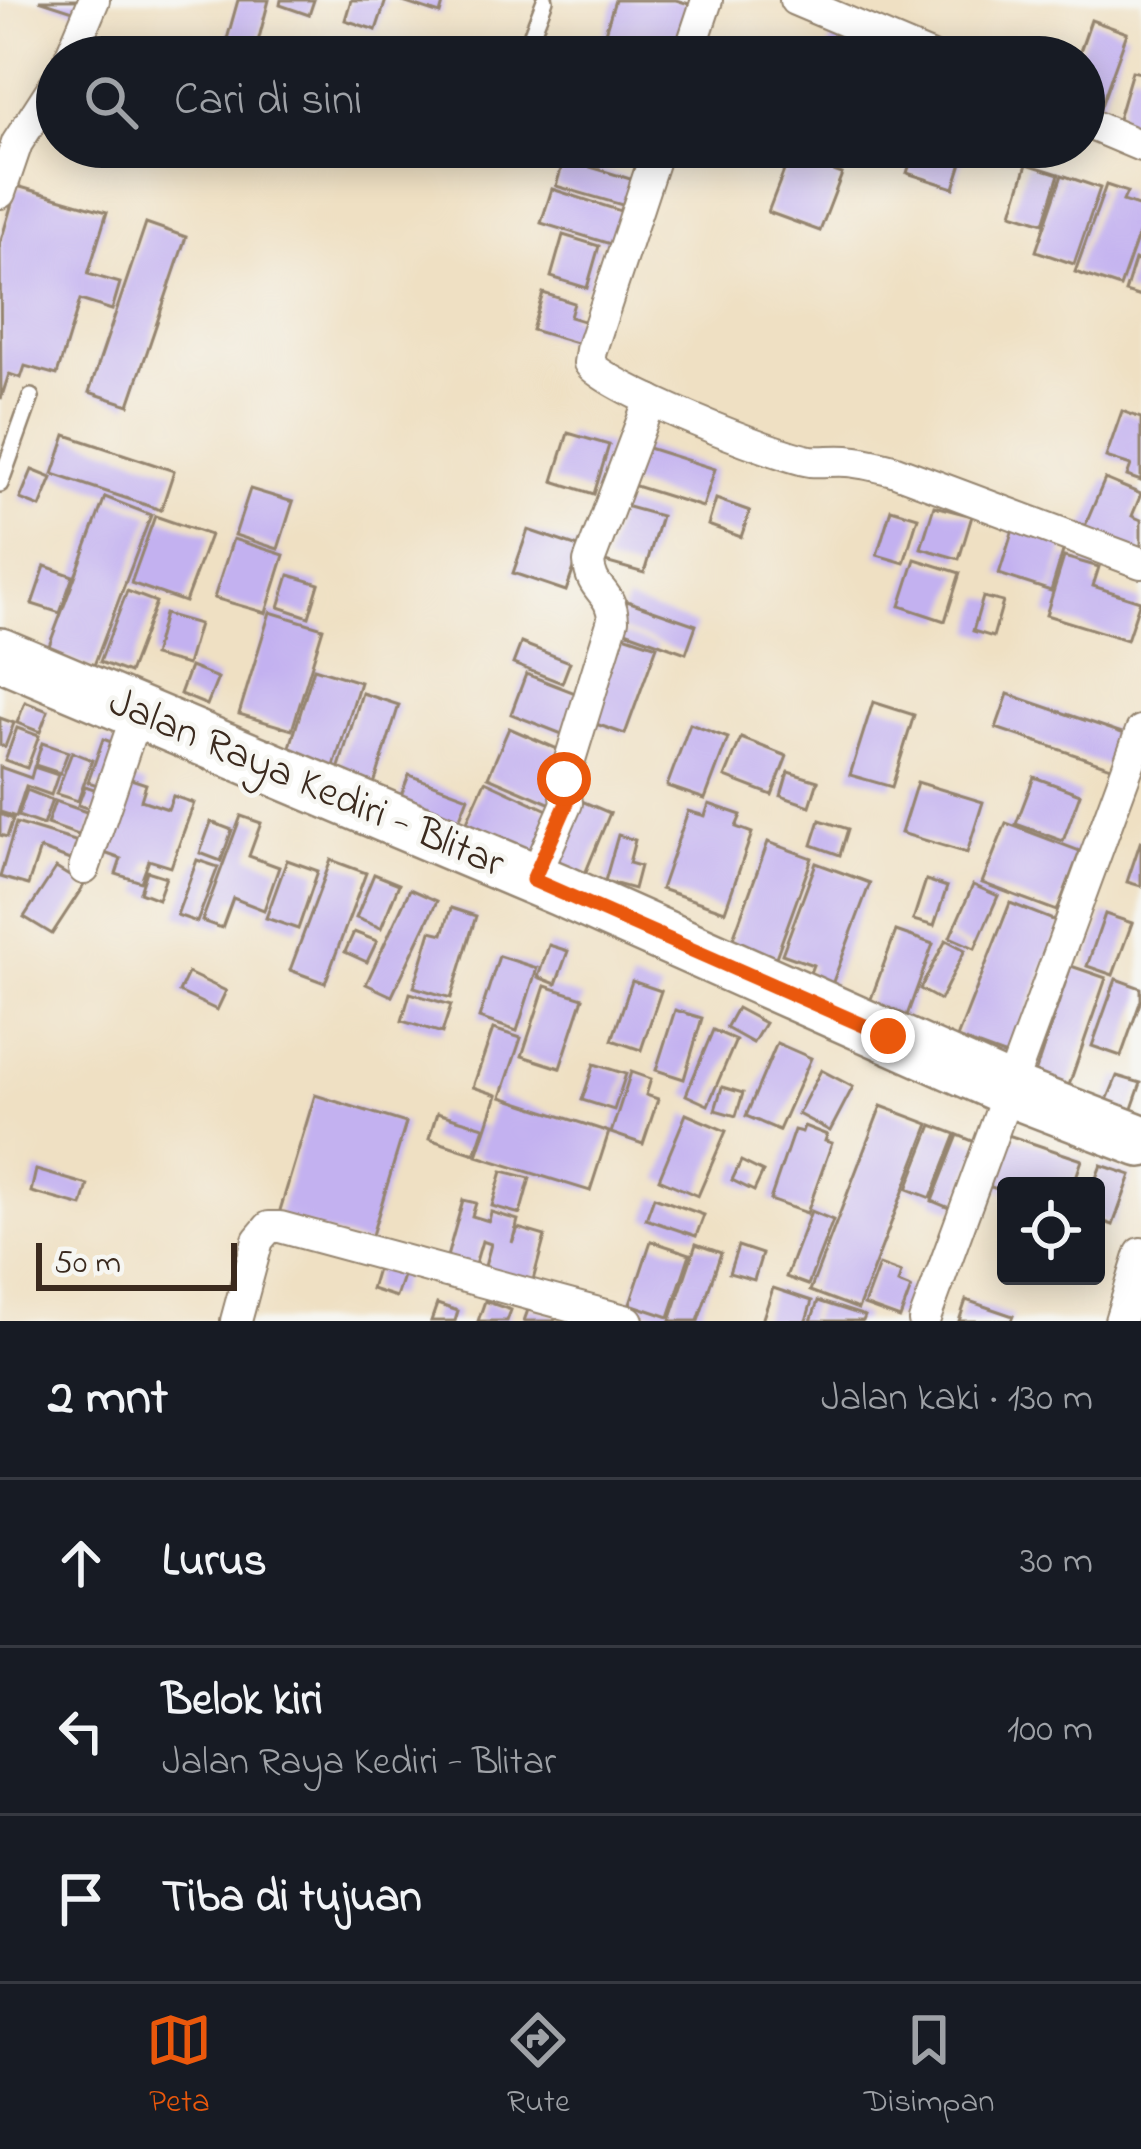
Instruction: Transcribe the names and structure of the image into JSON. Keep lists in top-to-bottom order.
{
  "streets": {
    "main road": ["Jalan Raya Kediri - Blitar"]
  },
  "scale_bar": "50 m",
  "page": {
    "search": "Cari di sini",
    "scale": "50 m",
    "heading": ["2 mnt", "Jalan kaki · 130 m"],
    "list": [
      ["Lurus", "30 m"],
      ["Belok kiri", "Jalan Raya Kediri - Blitar", "100 m"],
      "Tiba di tujuan"
    ],
    "nav": ["Peta", "Rute", "Disimpan"]
  }
}
